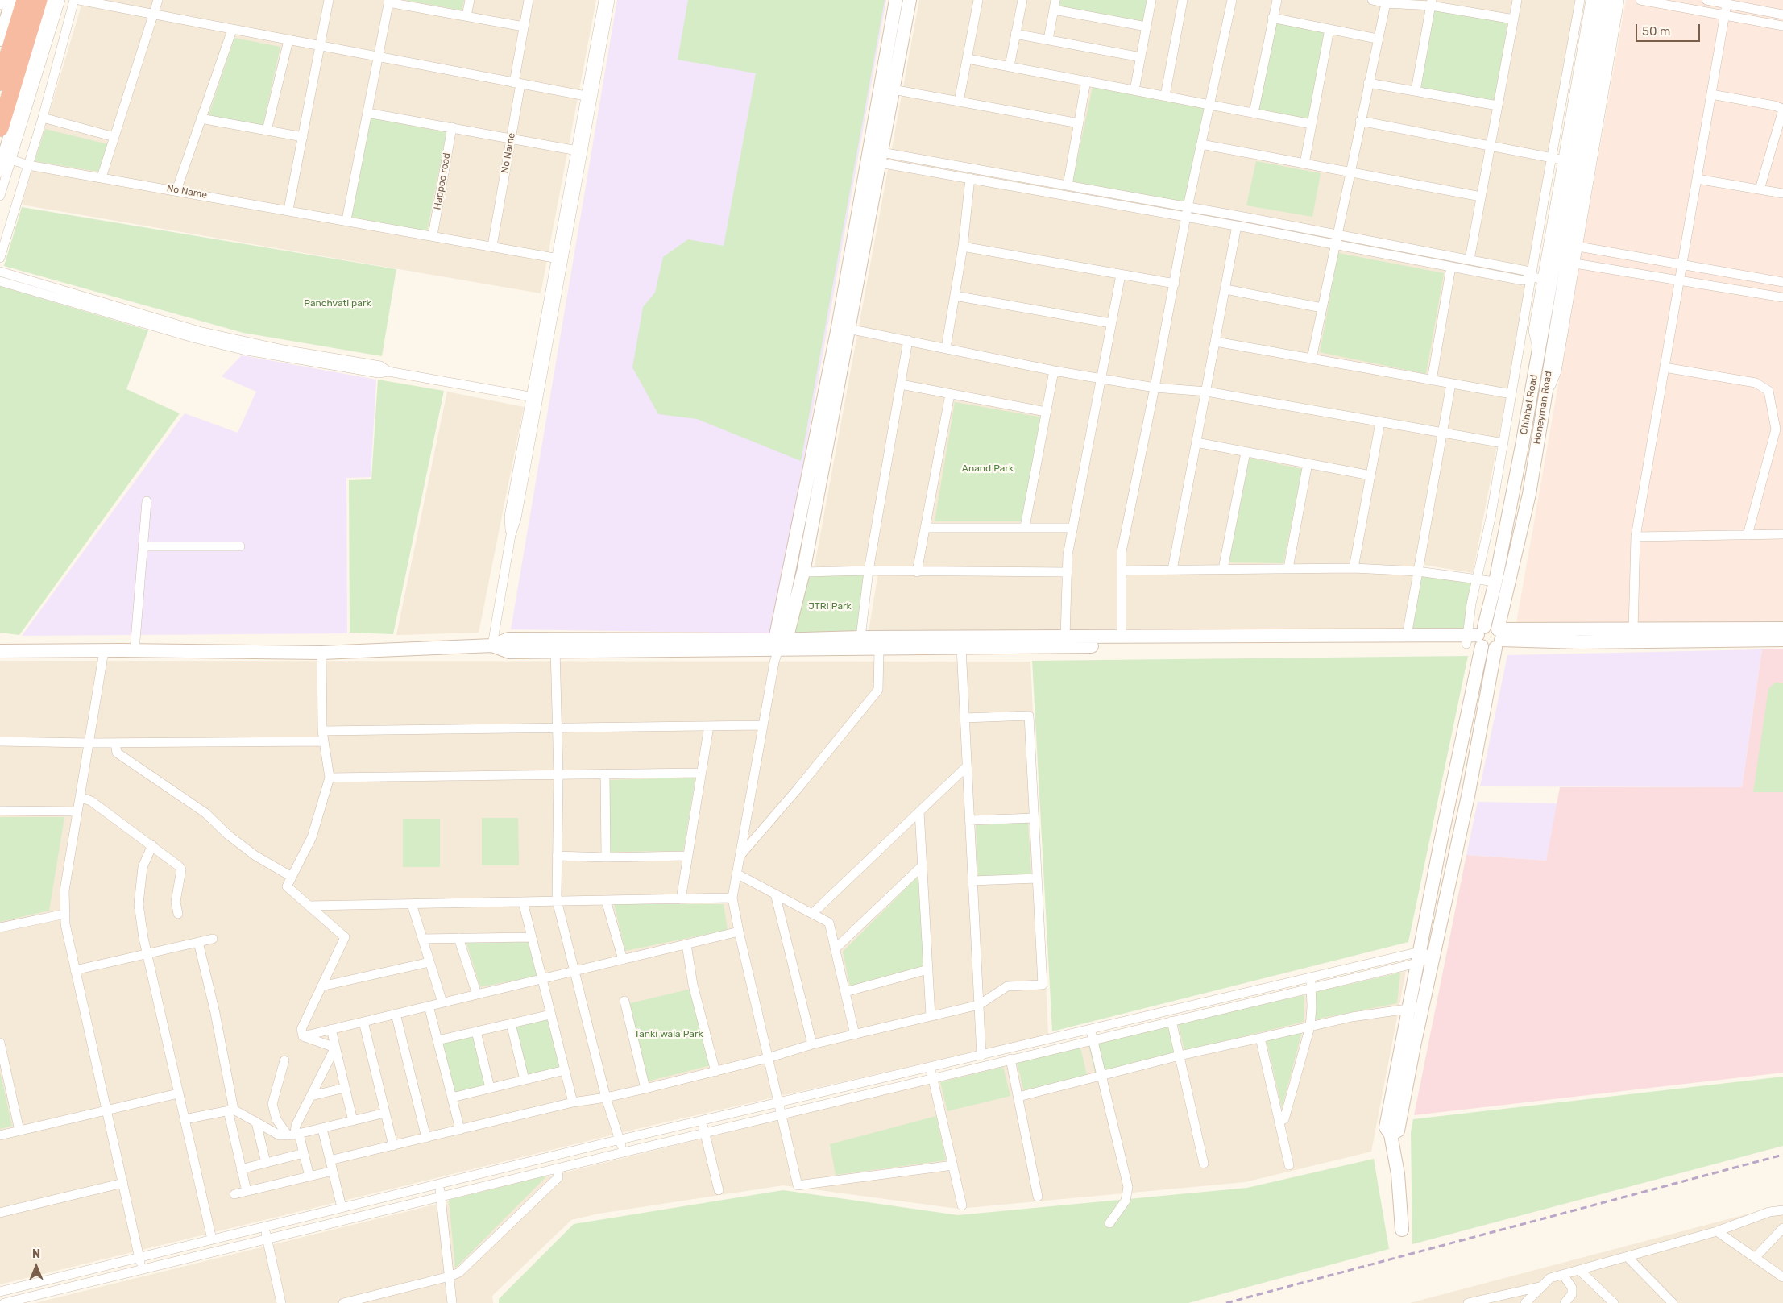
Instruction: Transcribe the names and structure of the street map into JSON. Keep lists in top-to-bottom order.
{
  "streets": {
    "street": [
      "No Name",
      "Happoo road",
      "Chinhat Road",
      "Honeyman Road"
    ]
  },
  "crossings": [
    ["No Name", "Happoo road"],
    ["Chinhat Road", "Honeyman Road"]
  ],
  "parks": [
    "Panchvati park",
    "Anand Park",
    "JTRI Park",
    "Tanki wala Park"
  ],
  "scale_bar": "50 m",
  "north": "top"
}
